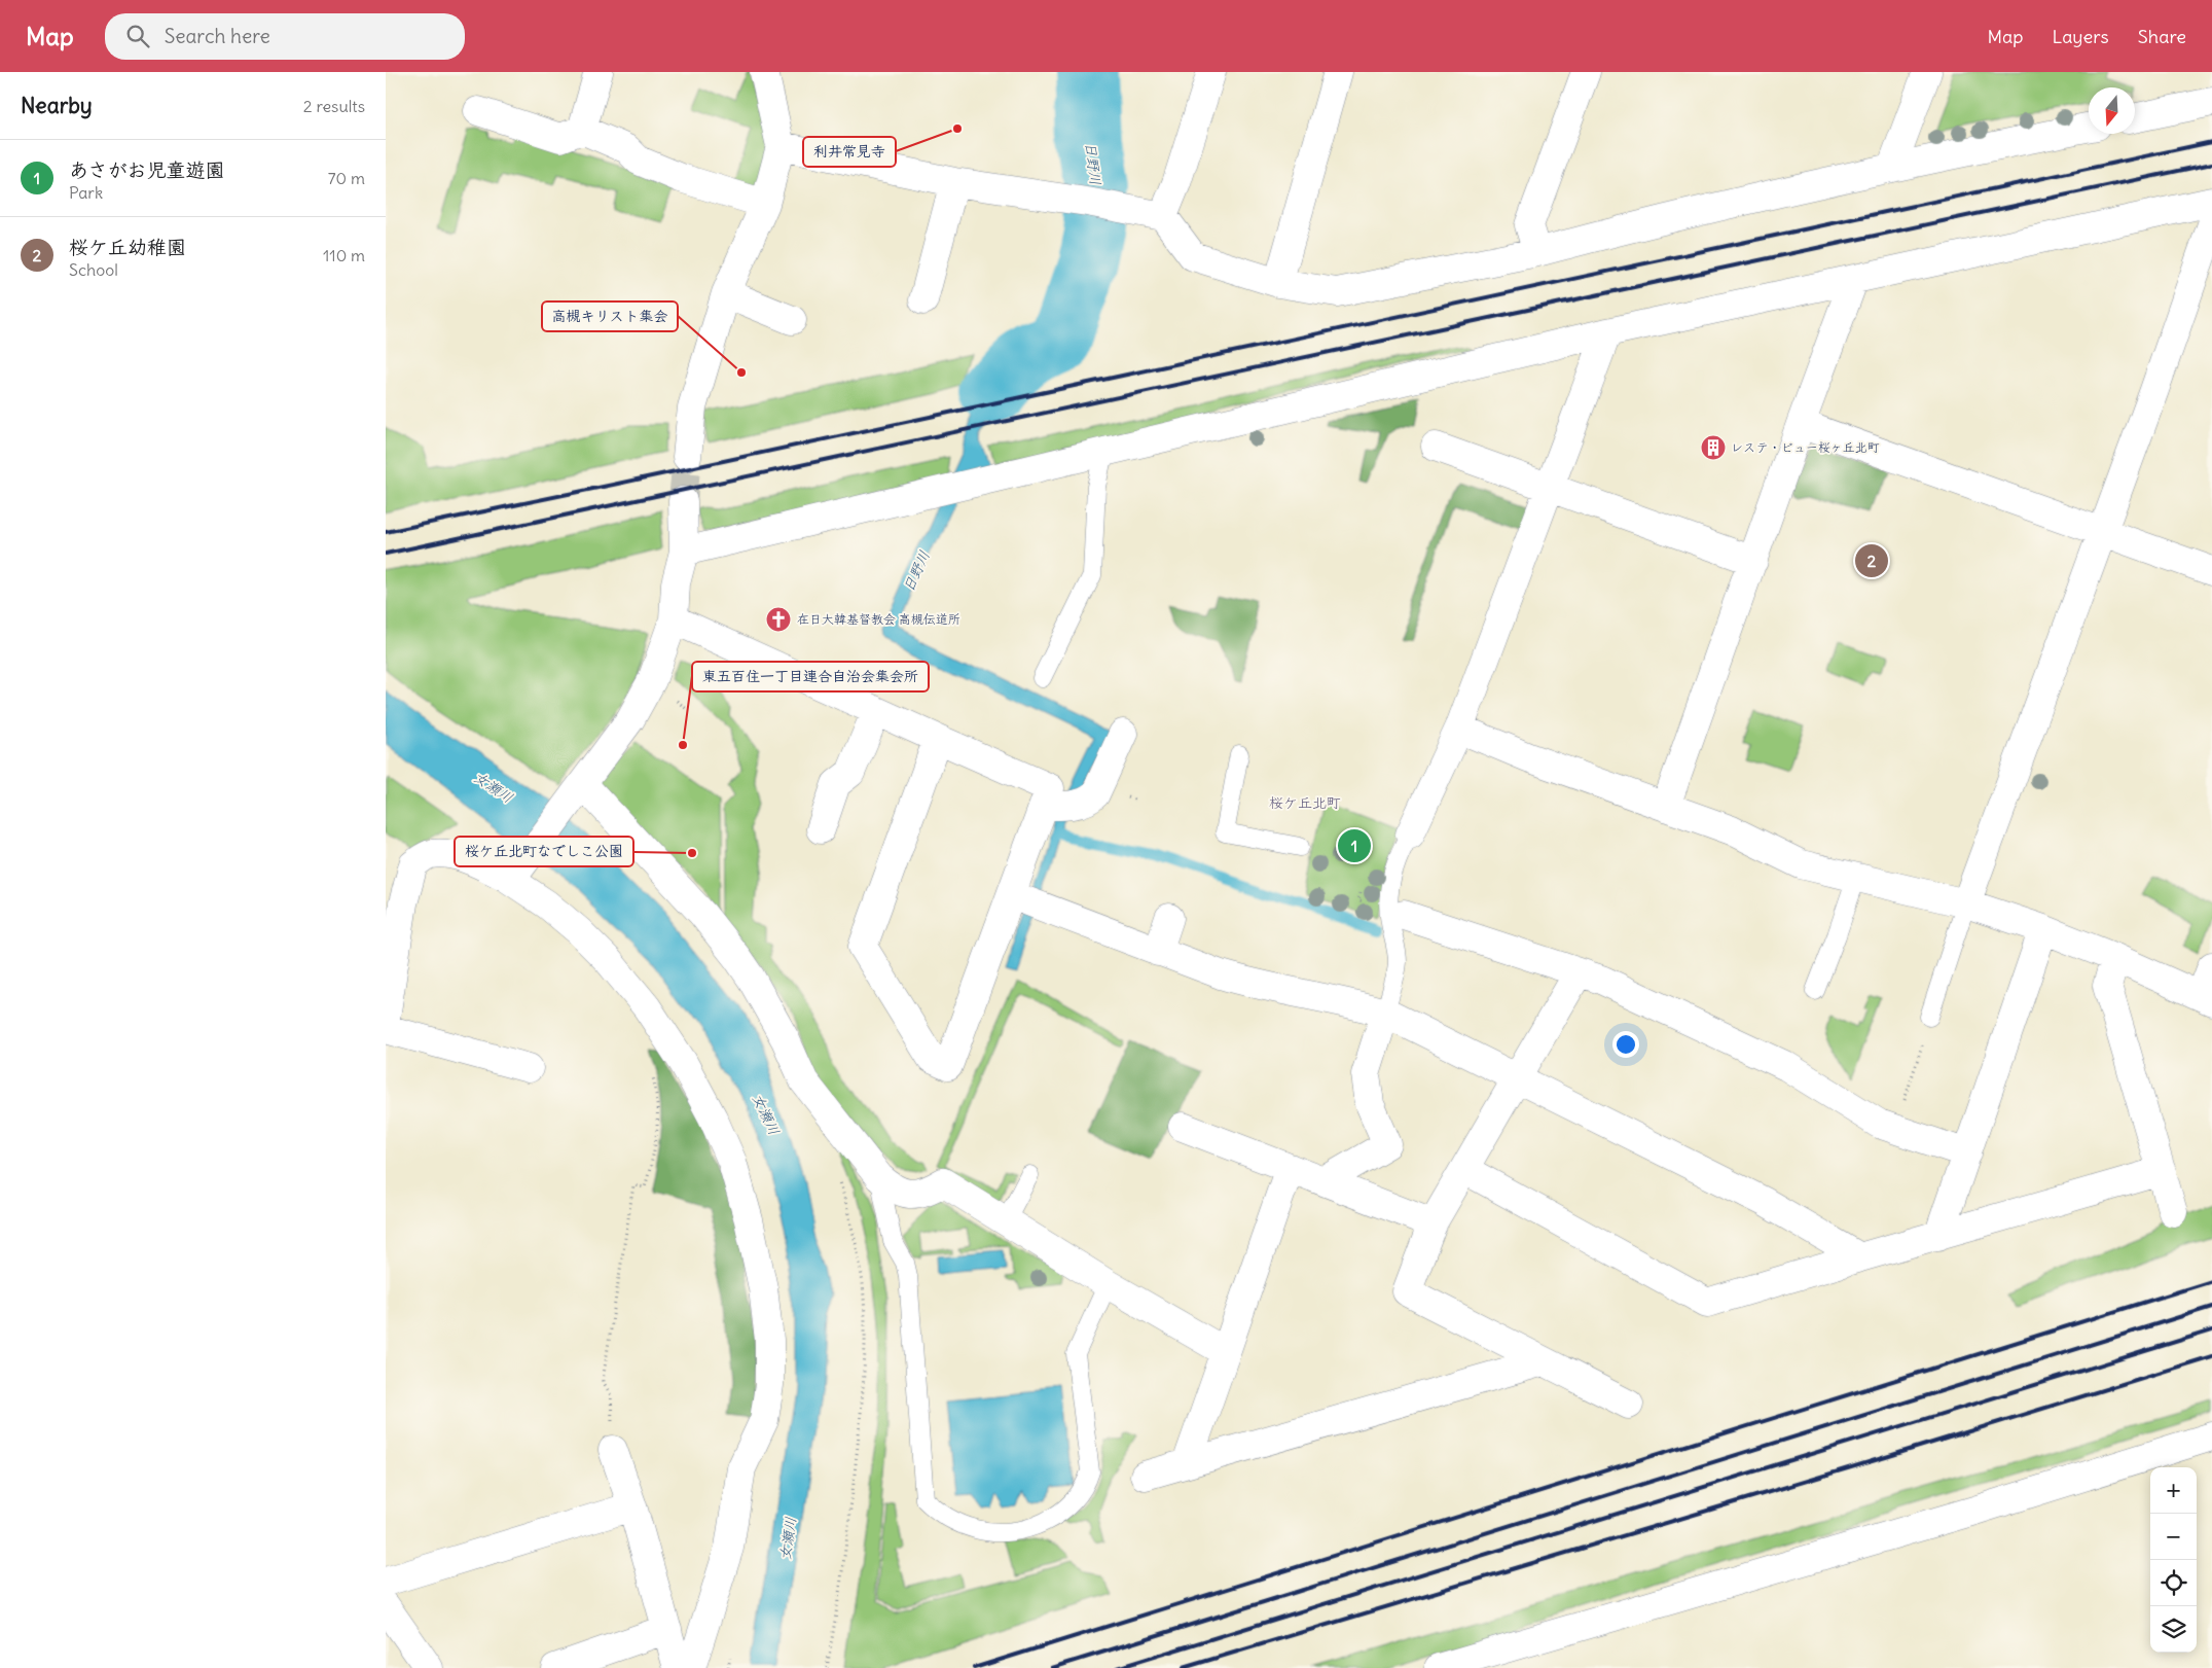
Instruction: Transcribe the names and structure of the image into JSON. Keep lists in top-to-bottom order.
{
  "districts": ["桜ケ丘北町"],
  "water": ["日野川", "女瀬川"],
  "places": {
    "other": [
      "利井常見寺",
      "高槻キリスト集会",
      "東五百住一丁目連合自治会集会所",
      "桜ケ丘北町なでしこ公園"
    ],
    "building": ["レステ・ビュー桜ヶ丘北町"],
    "church": ["在日大韓基督教会 高槻伝道所"]
  },
  "north": "bottom",
  "page": {
    "header": "Map",
    "search": "Search here",
    "nav": ["Map", "Layers", "Share"],
    "heading": ["Nearby", "2 results"],
    "list": [
      {
        "mark": "1",
        "name": "あさがお児童遊園",
        "note": "Park",
        "value": "70 m"
      },
      {
        "mark": "2",
        "name": "桜ケ丘幼稚園",
        "note": "School",
        "value": "110 m"
      }
    ],
    "pins": ["2", "1"],
    "map_buttons": ["+", "−"]
  }
}
